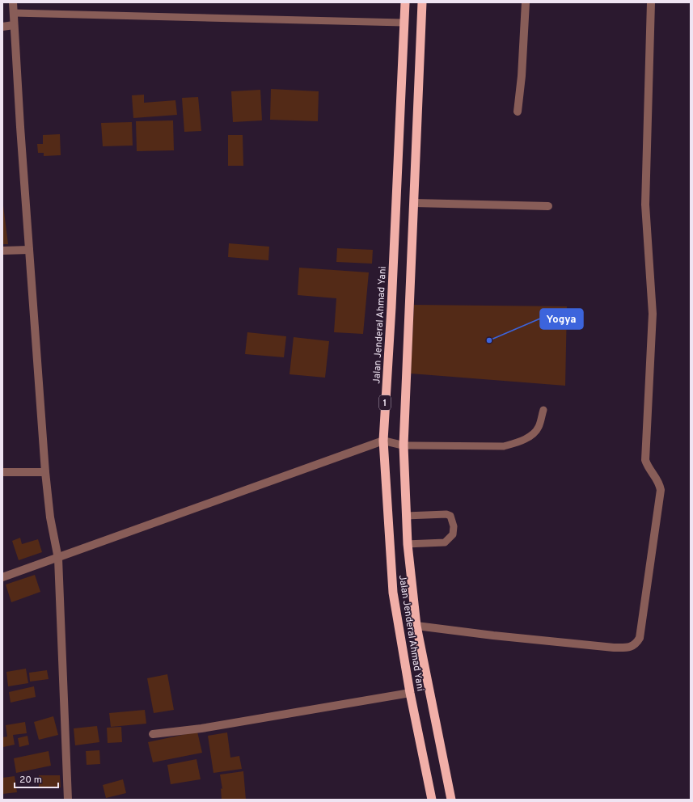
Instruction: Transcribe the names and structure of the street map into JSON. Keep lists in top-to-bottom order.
{
  "streets": {
    "highway": ["Jalan Jenderal Ahmad Yani", "1"]
  },
  "places": ["Yogya"],
  "scale_bar": "20 m"
}
